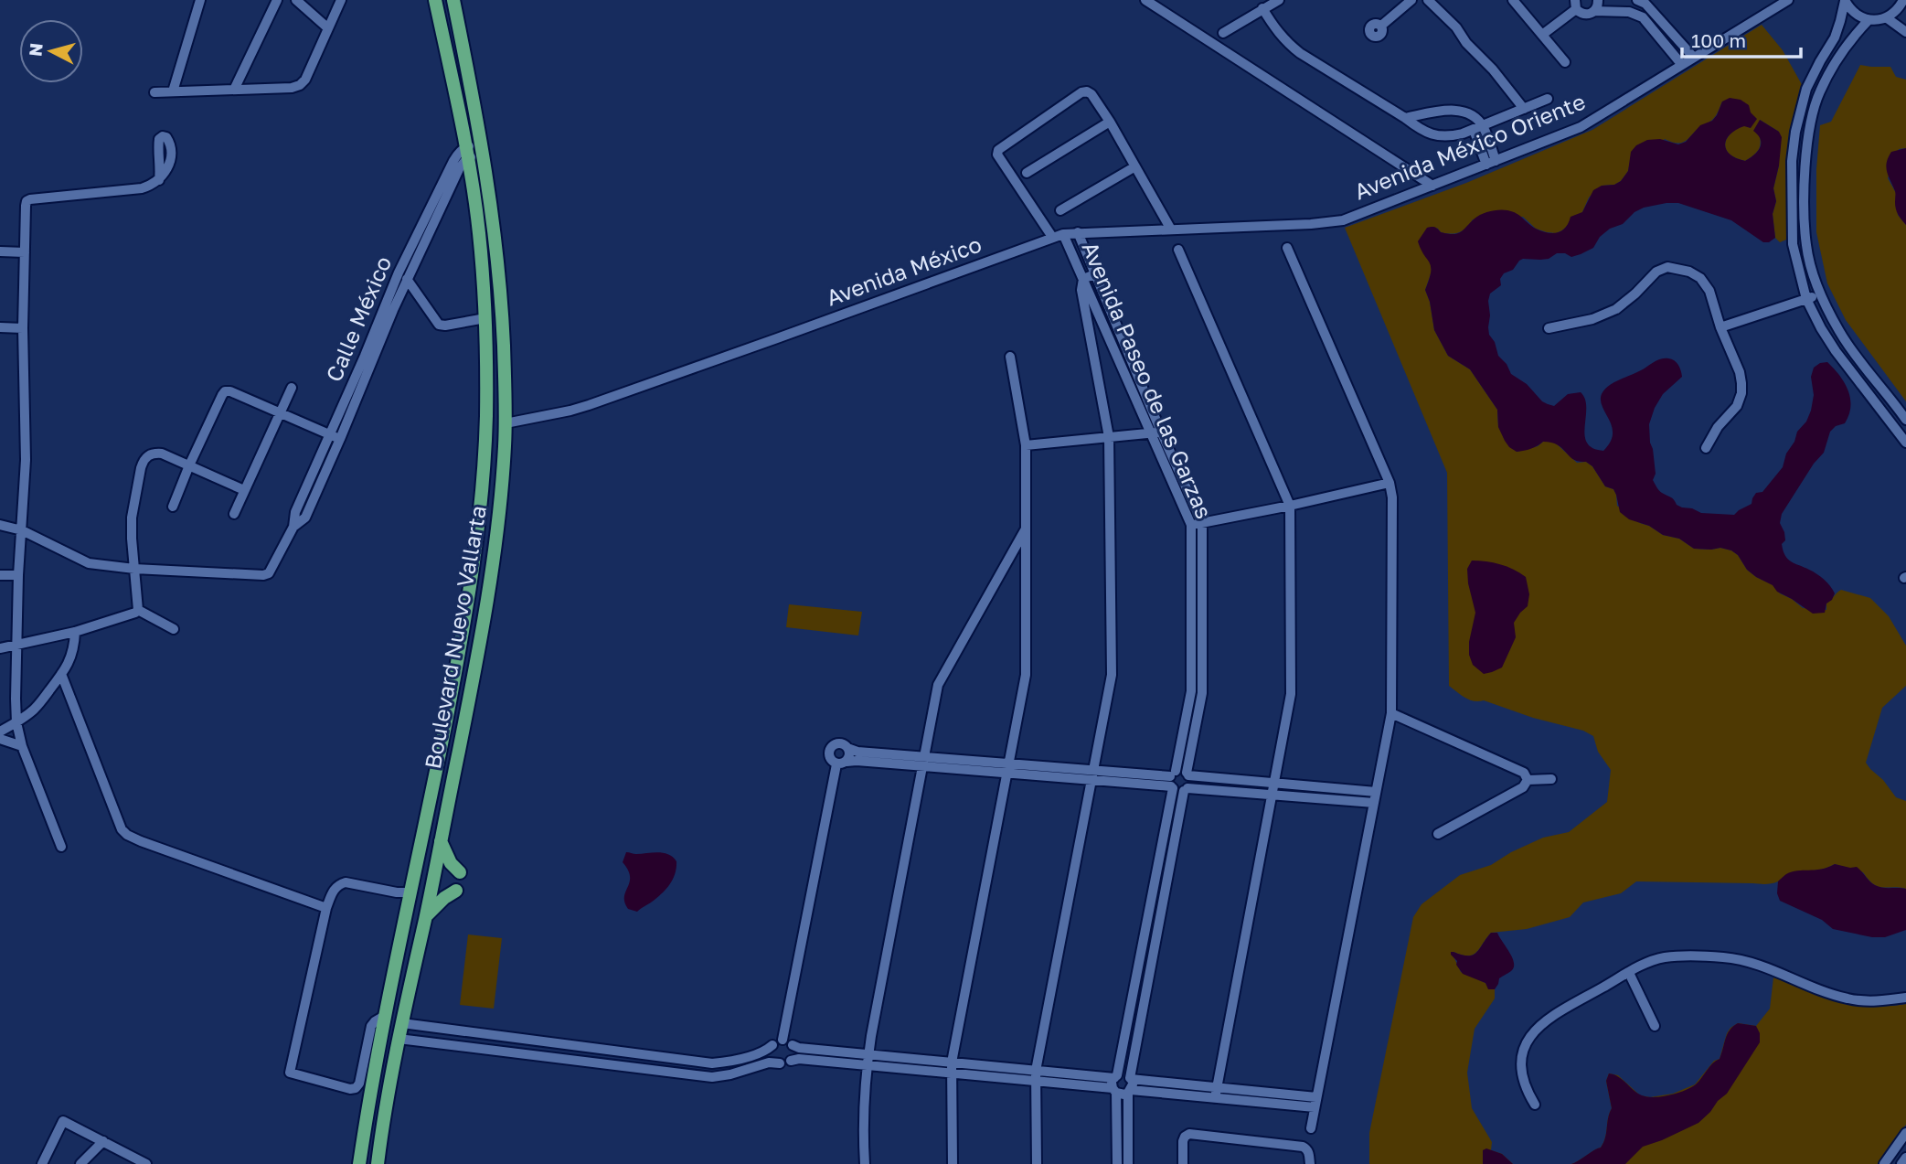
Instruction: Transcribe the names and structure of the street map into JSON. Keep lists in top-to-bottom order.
{
  "streets": {
    "main road": ["Boulevard Nuevo Vallarta"],
    "street": [
      "Avenida México Oriente",
      "Avenida México",
      "Calle México",
      "Avenida Paseo de las Garzas"
    ]
  },
  "crossings": [
    ["Avenida México Oriente", "Avenida México"],
    ["Avenida México", "Avenida Paseo de las Garzas"],
    ["Avenida México", "Boulevard Nuevo Vallarta"],
    ["Calle México", "Boulevard Nuevo Vallarta"]
  ],
  "scale_bar": "100 m",
  "north": "left"
}
